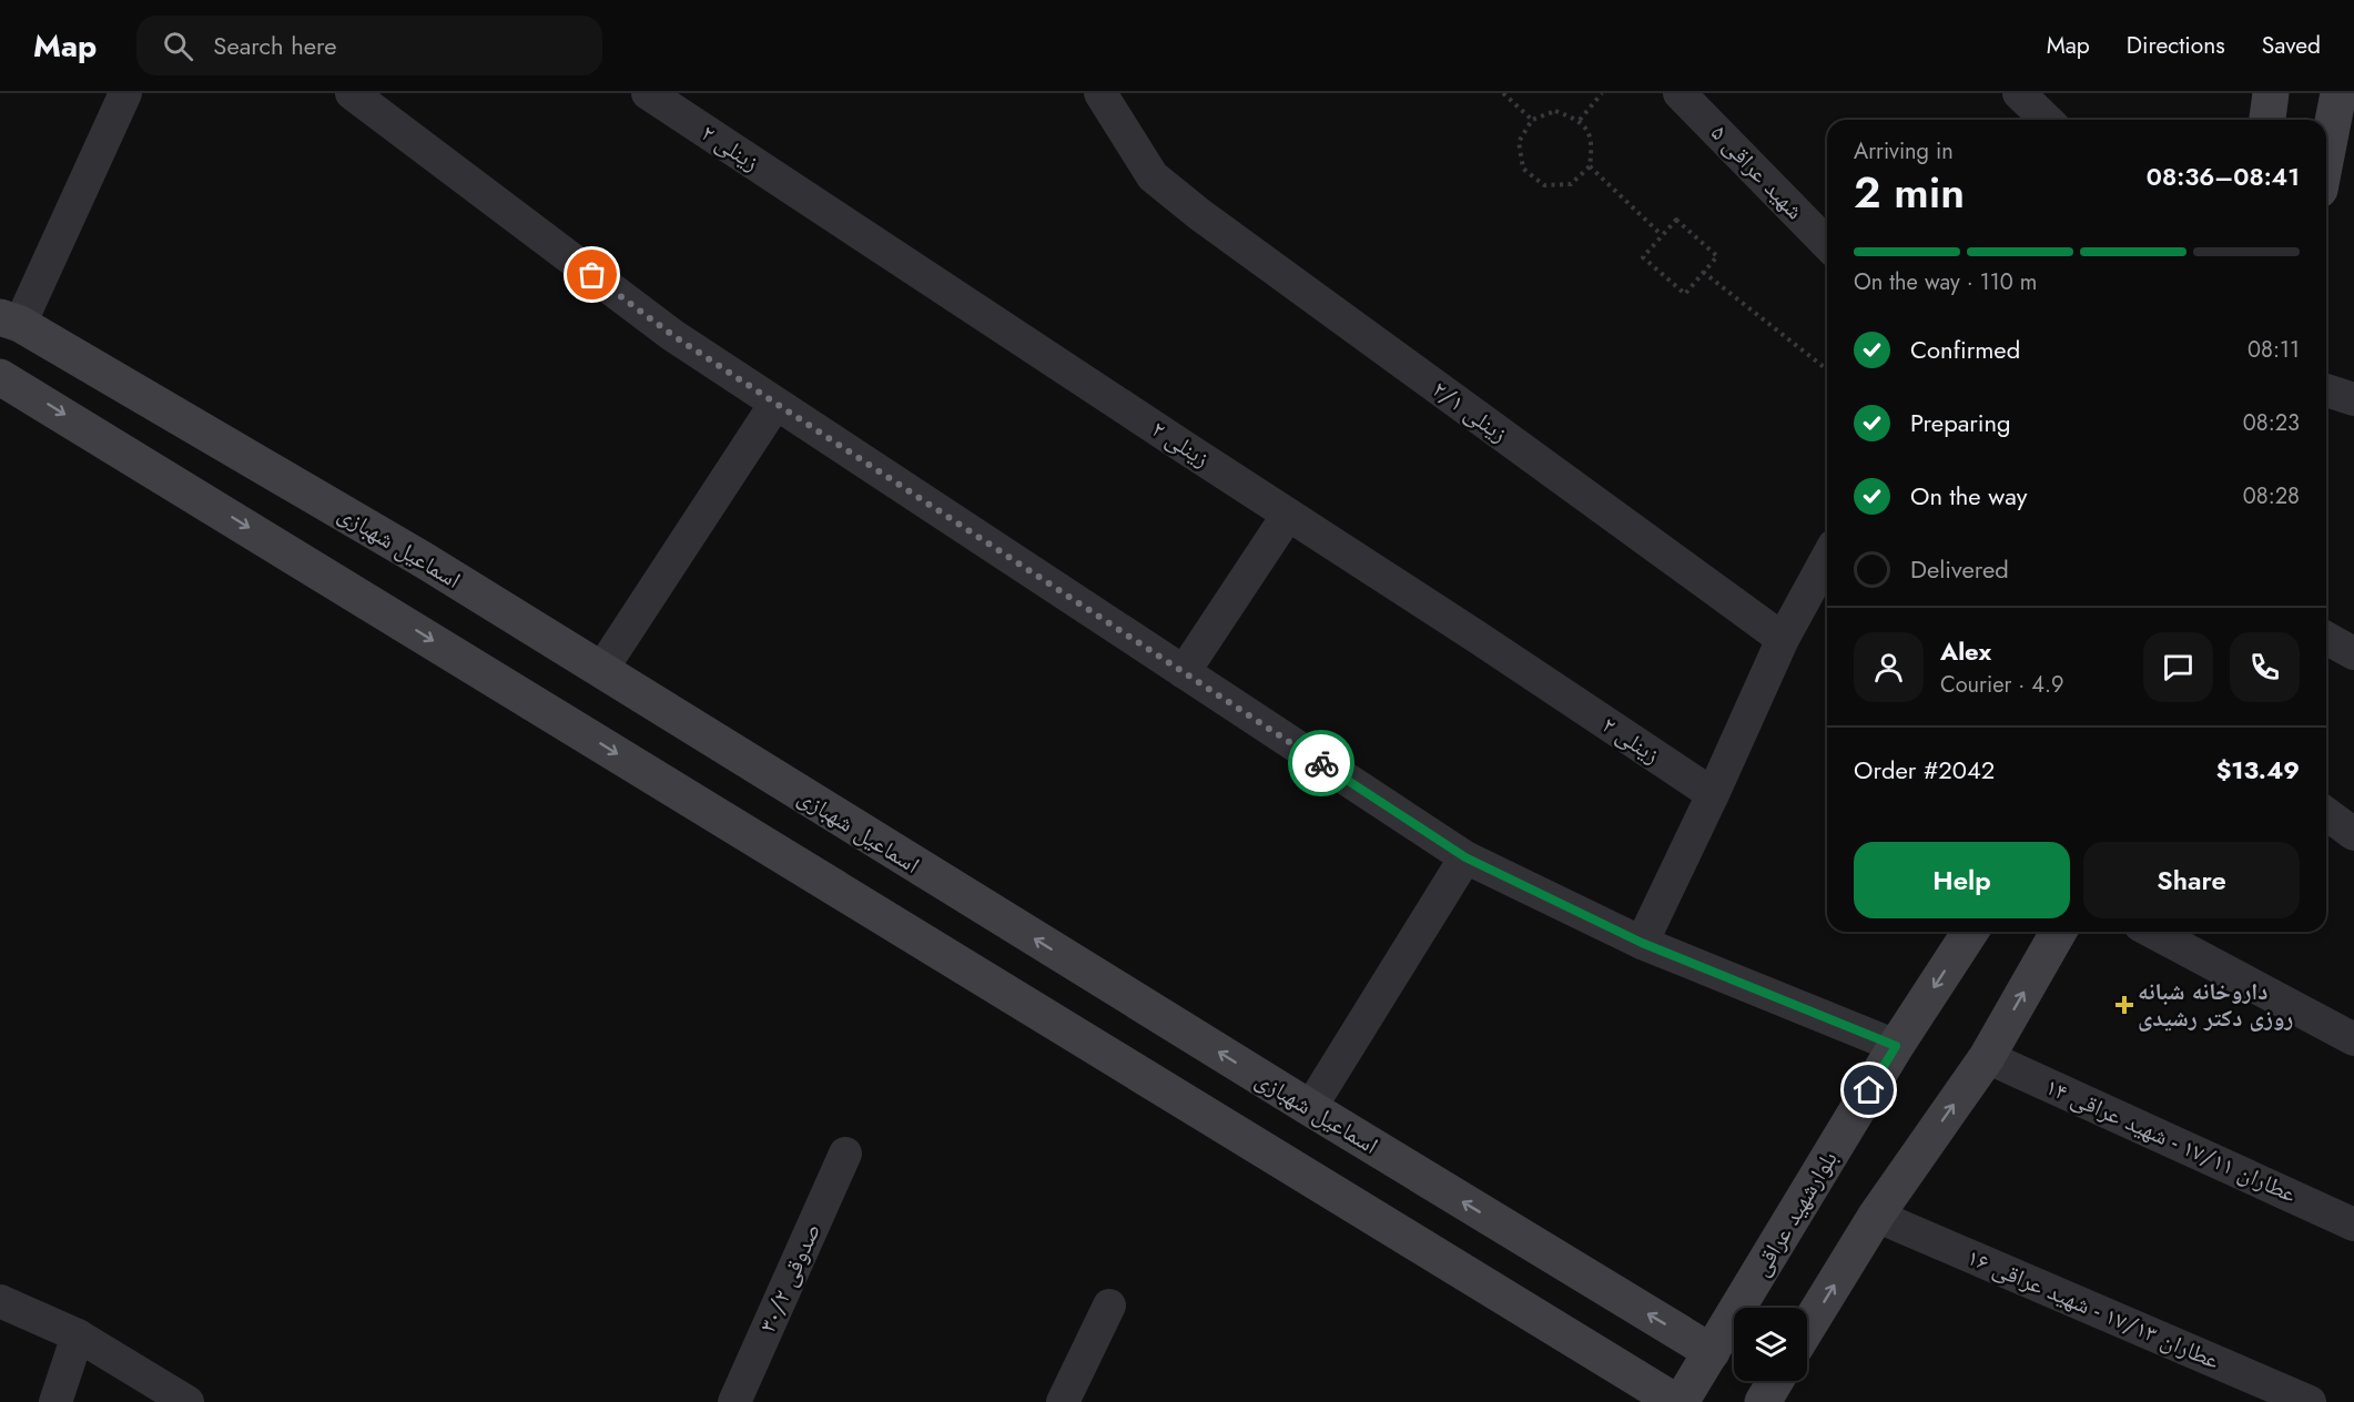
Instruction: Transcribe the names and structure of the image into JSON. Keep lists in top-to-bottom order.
{
  "streets": {
    "street": [
      "زینلی ۲",
      "شهید عراقی ۵",
      "زینلی ۲/۱",
      "اسماعیل شهبازی",
      "عطاران ۱۷/۱۱ - شهید عراقی ۱۴",
      "بلوارشهید عراقی",
      "صدوقی ۳۰/۲",
      "عطاران ۱۷/۱۳ - شهید عراقی ۱۶"
    ]
  },
  "crossings": [
    ["اسماعیل شهبازی", "بلوارشهید عراقی"]
  ],
  "places": {
    "health": ["داروخانه شبانه روزی دکتر رشیدی"]
  },
  "page": {
    "header": "Map",
    "search": "Search here",
    "nav": ["Map", "Directions", "Saved"],
    "heading": ["2 min", "Arriving in", "08:36–08:41"],
    "panel": [
      "Alex",
      "Courier · 4.9",
      "Order #2042",
      "$13.49"
    ],
    "bar": "On the way · 110 m",
    "list": [
      ["Confirmed", "08:11"],
      ["Preparing", "08:23"],
      ["On the way", "08:28"],
      "Delivered"
    ],
    "buttons": ["Help", "Share"]
  }
}
